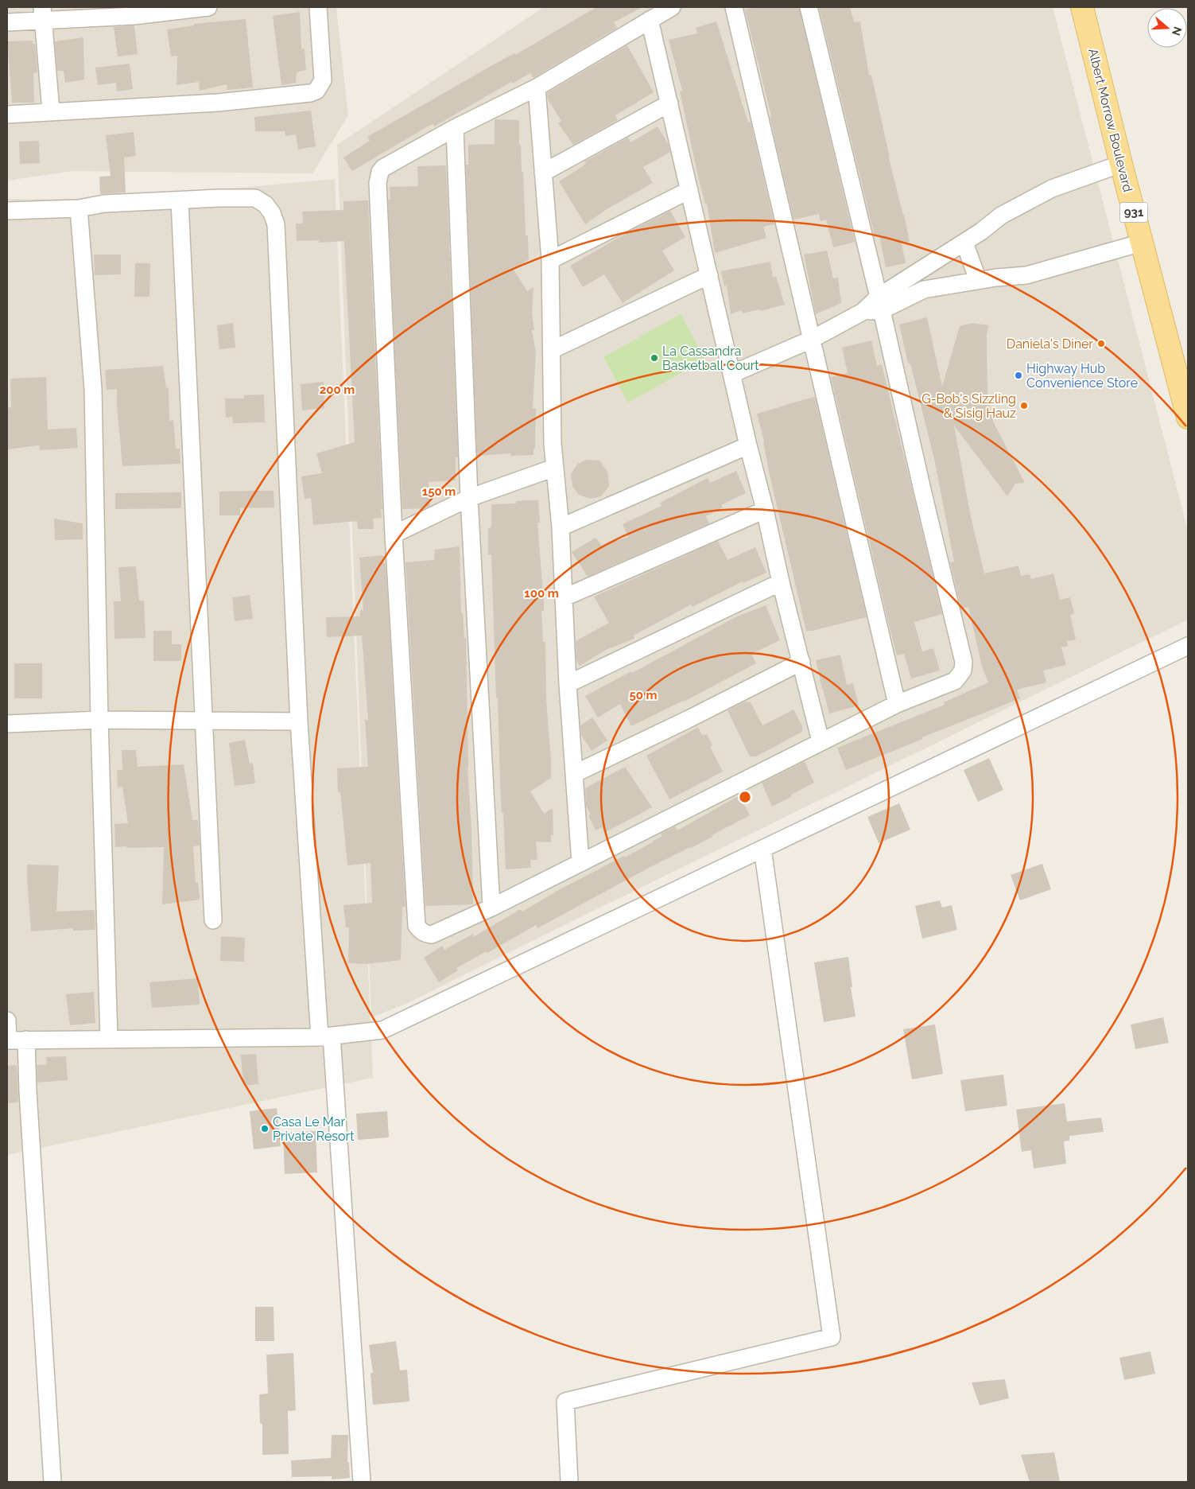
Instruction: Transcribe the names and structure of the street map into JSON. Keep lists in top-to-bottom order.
{
  "streets": {
    "main road": ["Albert Morrow Boulevard", "931"]
  },
  "places": [
    "Daniela's Diner",
    "La Cassandra Basketball Court",
    "Highway Hub Convenience Store",
    "G-Bob's Sizzling & Sisig Hauz",
    "Casa Le Mar Private Resort"
  ],
  "north": "right",
  "rings": [
    "200 m",
    "150 m",
    "100 m",
    "50 m"
  ]
}
